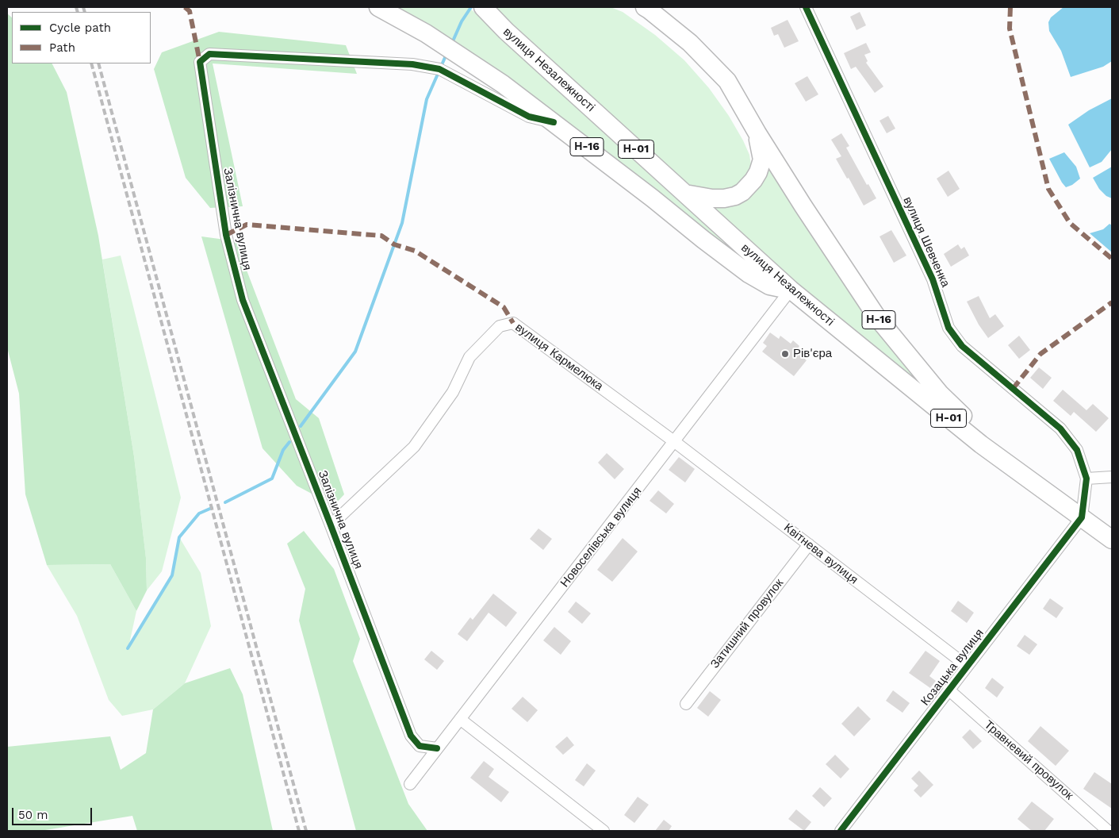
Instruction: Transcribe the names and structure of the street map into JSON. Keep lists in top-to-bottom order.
{
  "streets": {
    "main road": ["вулиця Незалежності", "Н-16", "Н-01"],
    "street": [
      "Залізнична вулиця",
      "вулиця Шевченка",
      "вулиця Кармелюка",
      "Новоселівська вулиця",
      "Квітнева вулиця",
      "Затишний провулок",
      "Козацька вулиця",
      "Травневий провулок"
    ]
  },
  "crossings": [
    ["вулиця Незалежності", "Н-16"],
    ["вулиця Незалежності", "вулиця Шевченка"],
    ["вулиця Незалежності", "Новоселівська вулиця"],
    ["вулиця Незалежності", "Козацька вулиця"],
    ["Н-16", "Залізнична вулиця"],
    ["Н-16", "Новоселівська вулиця"],
    ["Залізнична вулиця", "вулиця Кармелюка"],
    ["Залізнична вулиця", "Новоселівська вулиця"],
    ["вулиця Шевченка", "Козацька вулиця"],
    ["вулиця Кармелюка", "Новоселівська вулиця"],
    ["вулиця Кармелюка", "Квітнева вулиця"],
    ["Новоселівська вулиця", "Квітнева вулиця"],
    ["Квітнева вулиця", "Затишний провулок"],
    ["Квітнева вулиця", "Козацька вулиця"],
    ["Козацька вулиця", "Травневий провулок"]
  ],
  "places": ["Рів'єра"],
  "legend": ["Cycle path", "Path"],
  "scale_bar": "50 m"
}
